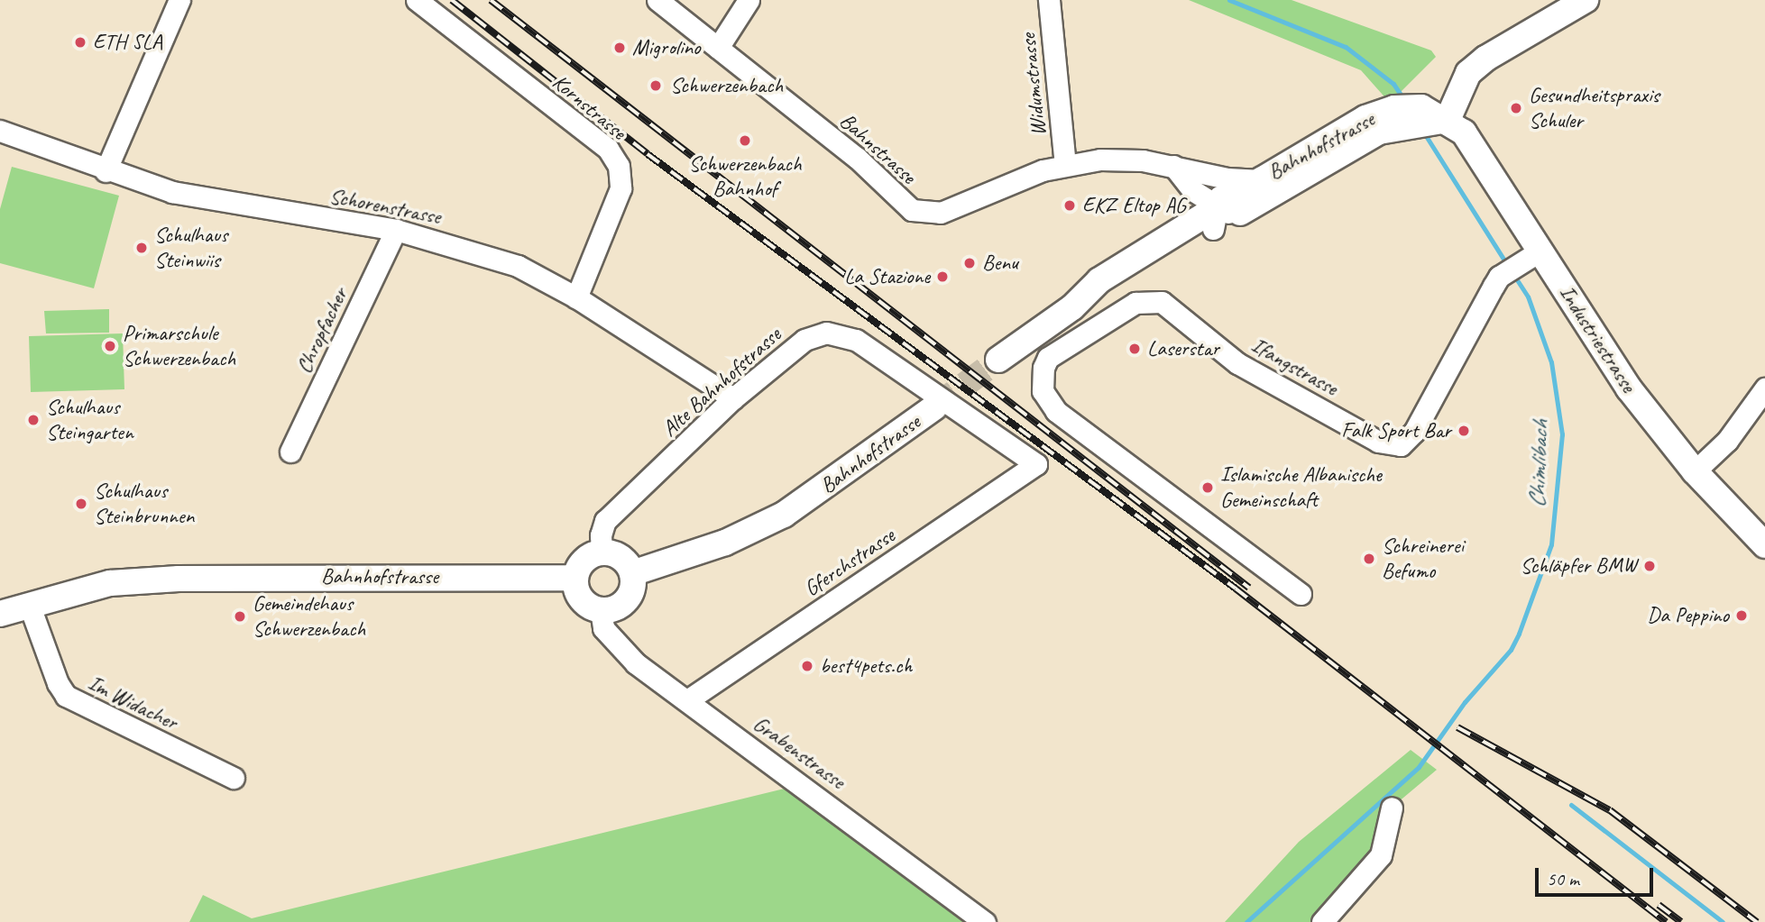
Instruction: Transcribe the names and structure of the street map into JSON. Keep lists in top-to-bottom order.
{
  "streets": {
    "main road": ["Bahnhofstrasse", "Industriestrasse"],
    "street": [
      "Widumstrasse",
      "Kornstrasse",
      "Bahnstrasse",
      "Schorenstrasse",
      "Chropfacher",
      "Ifangstrasse",
      "Alte Bahnhofstrasse",
      "Gferchstrasse",
      "Im Widacher",
      "Grabenstrasse"
    ]
  },
  "crossings": [
    ["Widumstrasse", "Bahnstrasse"],
    ["Kornstrasse", "Schorenstrasse"],
    ["Bahnhofstrasse", "Bahnstrasse"],
    ["Bahnhofstrasse", "Industriestrasse"],
    ["Bahnhofstrasse", "Alte Bahnhofstrasse"],
    ["Bahnhofstrasse", "Im Widacher"],
    ["Bahnhofstrasse", "Grabenstrasse"],
    ["Schorenstrasse", "Chropfacher"],
    ["Schorenstrasse", "Alte Bahnhofstrasse"],
    ["Industriestrasse", "Ifangstrasse"],
    ["Alte Bahnhofstrasse", "Gferchstrasse"],
    ["Alte Bahnhofstrasse", "Grabenstrasse"],
    ["Gferchstrasse", "Grabenstrasse"]
  ],
  "water": ["Chimlibach"],
  "places": [
    "ETH SLA",
    "Migrolino",
    "Schwerzenbach",
    "Gesundheitspraxis Schuler",
    "Schwerzenbach Bahnhof",
    "EKZ Eltop AG",
    "Schulhaus Steinwiis",
    "Benu",
    "La Stazione",
    "Primarschule Schwerzenbach",
    "Laserstar",
    "Schulhaus Steingarten",
    "Falk Sport Bar",
    "Islamische Albanische Gemeinschaft",
    "Schulhaus Steinbrunnen",
    "Schreinerei Befumo",
    "Schläpfer BMW",
    "Da Peppino",
    "Gemeindehaus Schwerzenbach",
    "best4pets.ch"
  ],
  "scale_bar": "50 m"
}
